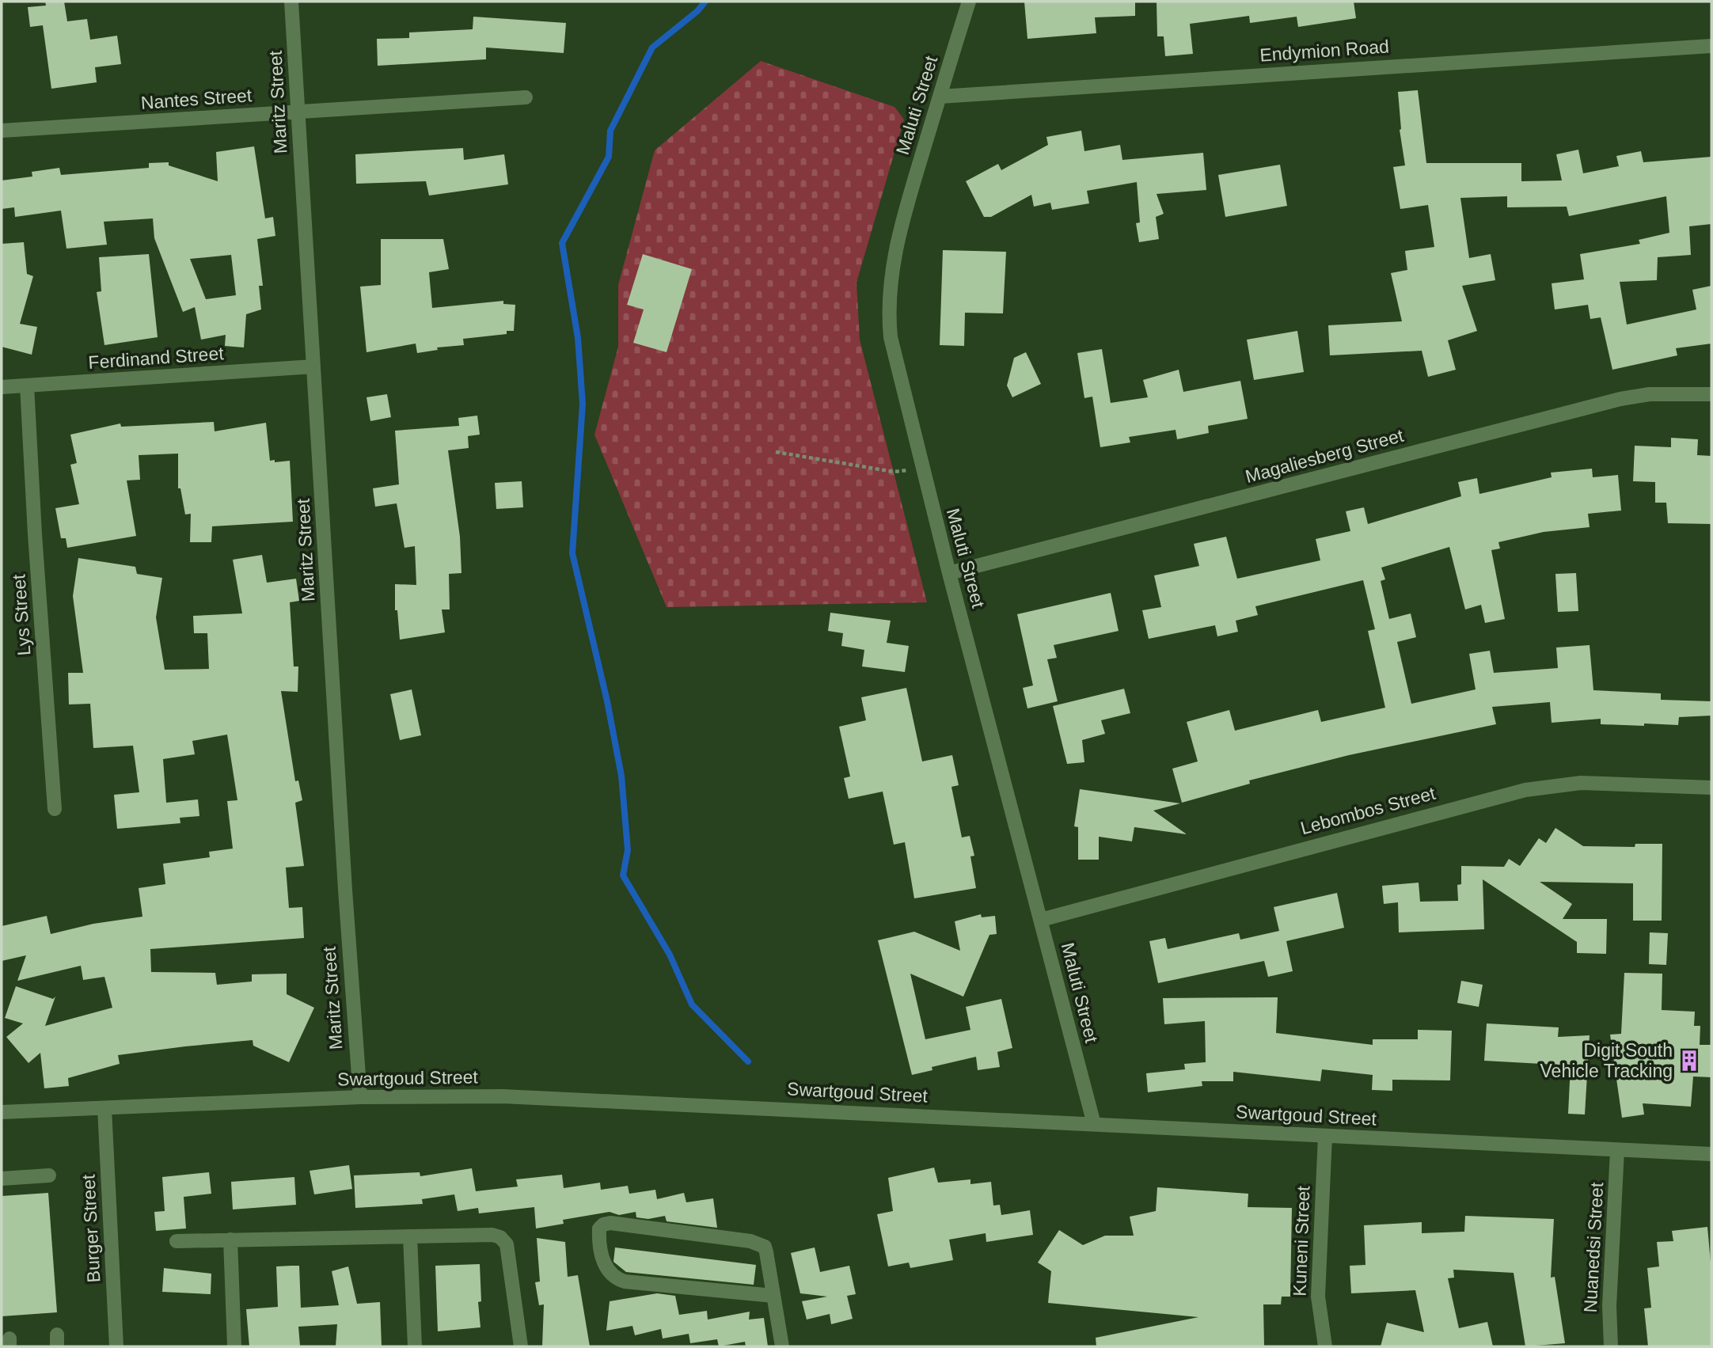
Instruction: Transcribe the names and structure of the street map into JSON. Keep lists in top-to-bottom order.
{
  "streets": {
    "street": [
      "Endymion Road",
      "Nantes Street",
      "Maritz Street",
      "Maluti Street",
      "Ferdinand Street",
      "Magaliesberg Street",
      "Lys Street",
      "Lebombos Street",
      "Swartgoud Street",
      "Burger Street",
      "Kuneni Street",
      "Nuanedsi Street"
    ]
  },
  "crossings": [
    ["Endymion Road", "Maluti Street"],
    ["Nantes Street", "Maritz Street"],
    ["Maritz Street", "Ferdinand Street"],
    ["Maritz Street", "Swartgoud Street"],
    ["Maluti Street", "Magaliesberg Street"],
    ["Maluti Street", "Lebombos Street"],
    ["Maluti Street", "Swartgoud Street"],
    ["Ferdinand Street", "Lys Street"],
    ["Swartgoud Street", "Burger Street"],
    ["Swartgoud Street", "Kuneni Street"],
    ["Swartgoud Street", "Nuanedsi Street"]
  ],
  "places": {
    "building": ["Digit South Vehicle Tracking"]
  }
}
